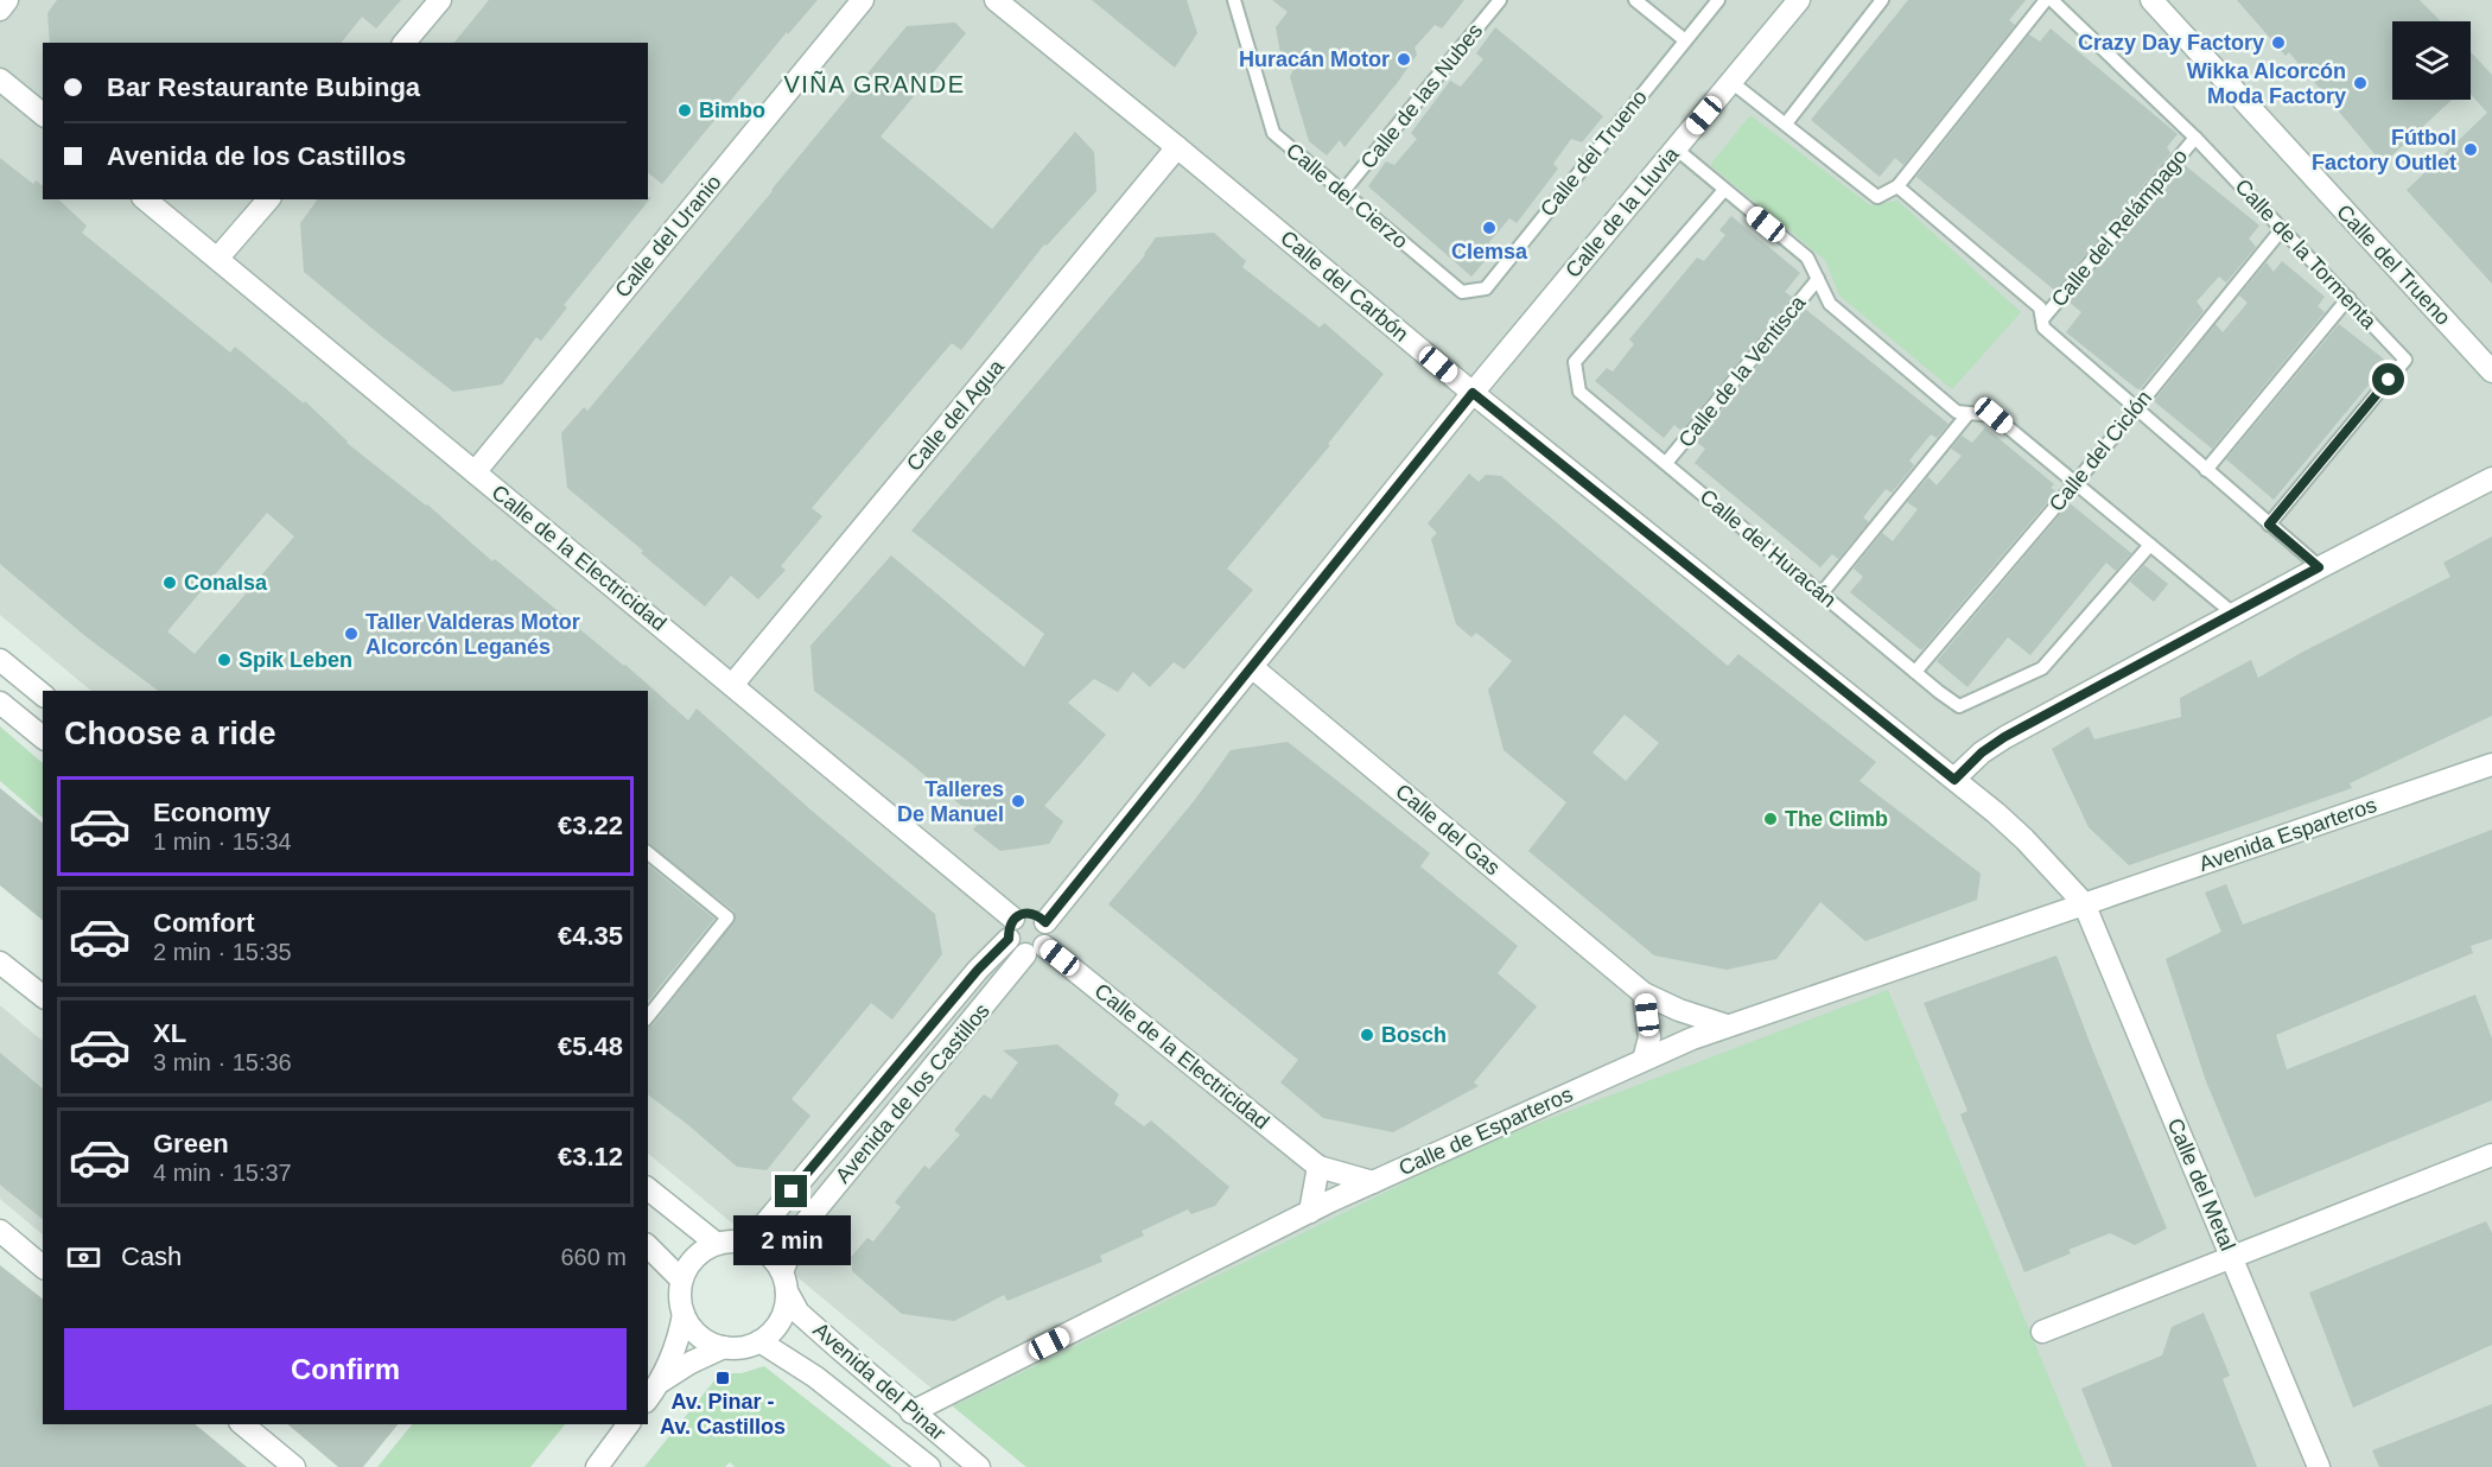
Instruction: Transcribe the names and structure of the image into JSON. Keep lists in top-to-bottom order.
{
  "streets": {
    "street": [
      "Calle del Trueno",
      "Calle de la Lluvia",
      "Calle del Uranio",
      "Calle del Carbón",
      "Calle del Agua",
      "Calle de la Electricidad",
      "Calle del Gas",
      "Avenida Esparteros",
      "Avenida de los Castillos",
      "Calle de Esparteros",
      "Calle del Metal",
      "Avenida del Pinar"
    ],
    "lane": [
      "Calle de las Nubes",
      "Calle del Cierzo",
      "Calle del Relámpago",
      "Calle de la Tormenta",
      "Calle de la Ventisca",
      "Calle del Ciclón",
      "Calle del Huracán"
    ]
  },
  "crossings": [
    ["Calle de las Nubes", "Calle del Cierzo"],
    ["Calle del Trueno", "Calle del Cierzo"],
    ["Calle de la Lluvia", "Calle del Carbón"],
    ["Calle del Relámpago", "Calle de la Tormenta"],
    ["Calle del Uranio", "Calle de la Electricidad"],
    ["Calle de la Tormenta", "Calle del Ciclón"],
    ["Calle del Carbón", "Calle del Agua"],
    ["Calle del Carbón", "Avenida Esparteros"],
    ["Calle del Carbón", "Calle de Esparteros"],
    ["Calle del Carbón", "Calle del Metal"],
    ["Calle de la Ventisca", "Calle del Huracán"],
    ["Calle del Agua", "Calle de la Electricidad"],
    ["Calle del Ciclón", "Calle del Huracán"],
    ["Calle de la Electricidad", "Avenida de los Castillos"],
    ["Calle de la Electricidad", "Calle de Esparteros"],
    ["Calle del Gas", "Calle de Esparteros"],
    ["Avenida Esparteros", "Calle de Esparteros"],
    ["Avenida Esparteros", "Calle del Metal"],
    ["Avenida de los Castillos", "Avenida del Pinar"],
    ["Calle de Esparteros", "Calle del Metal"],
    ["Calle de Esparteros", "Avenida del Pinar"]
  ],
  "districts": ["VIÑA GRANDE"],
  "places": {
    "other": [
      "Crazy Day Factory",
      "Huracán Motor",
      "Wikka Alcorcón Moda Factory",
      "Bimbo",
      "Fútbol Factory Outlet",
      "Clemsa",
      "Conalsa",
      "Taller Valderas Motor Alcorcón Leganés",
      "Spik Leben",
      "Talleres De Manuel",
      "The Climb",
      "Bosch"
    ],
    "transit": ["Av. Pinar - Av. Castillos"]
  },
  "page": {
    "banner": ["Bar Restaurante Bubinga", "Avenida de los Castillos"],
    "heading": "Choose a ride",
    "list": [
      {
        "name": "Economy",
        "note": "1 min · 15:34",
        "value": "€3.22"
      },
      {
        "name": "Comfort",
        "note": "2 min · 15:35",
        "value": "€4.35"
      },
      {
        "name": "XL",
        "note": "3 min · 15:36",
        "value": "€5.48"
      },
      {
        "name": "Green",
        "note": "4 min · 15:37",
        "value": "€3.12"
      }
    ],
    "bubble": "2 min",
    "pay": ["Cash", "660 m"],
    "buttons": "Confirm"
  }
}
